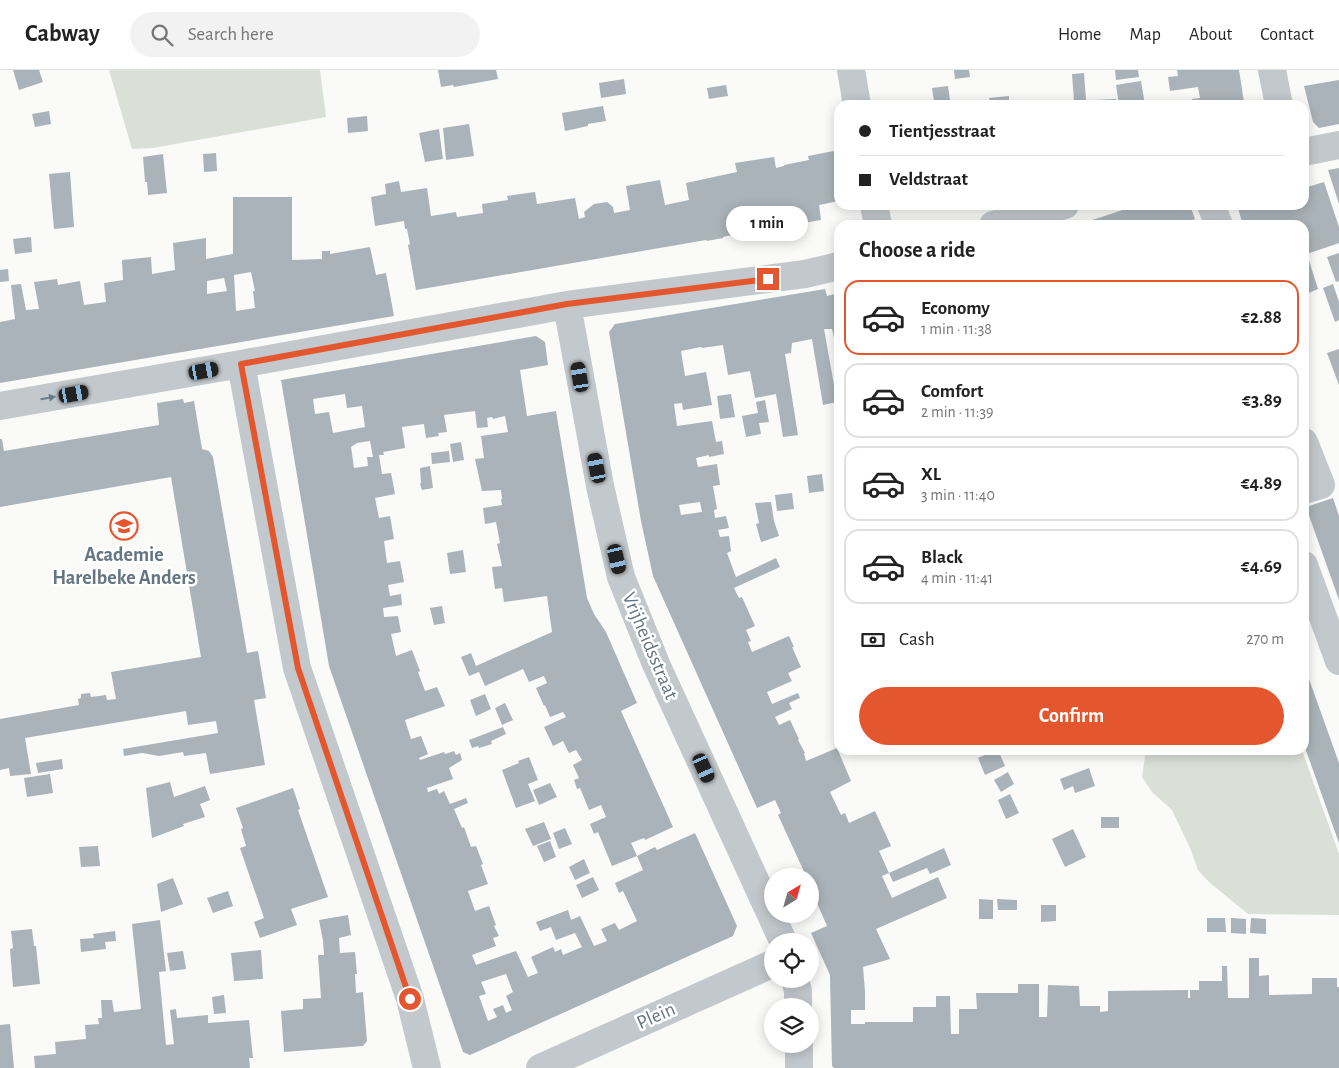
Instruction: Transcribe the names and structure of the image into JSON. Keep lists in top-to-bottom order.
{
  "streets": {
    "street": ["Vrijheidsstraat", "Plein"]
  },
  "places": {
    "school or university": ["Academie Harelbeke Anders"]
  },
  "north": "top right",
  "page": {
    "header": "Cabway",
    "search": "Search here",
    "nav": [
      "Home",
      "Map",
      "About",
      "Contact"
    ],
    "banner": ["Tientjesstraat", "Veldstraat"],
    "bubble": "1 min",
    "heading": "Choose a ride",
    "list": [
      {
        "name": "Economy",
        "note": "1 min · 11:38",
        "value": "€2.88"
      },
      {
        "name": "Comfort",
        "note": "2 min · 11:39",
        "value": "€3.89"
      },
      {
        "name": "XL",
        "note": "3 min · 11:40",
        "value": "€4.89"
      },
      {
        "name": "Black",
        "note": "4 min · 11:41",
        "value": "€4.69"
      }
    ],
    "pay": ["Cash", "270 m"],
    "buttons": "Confirm"
  }
}
